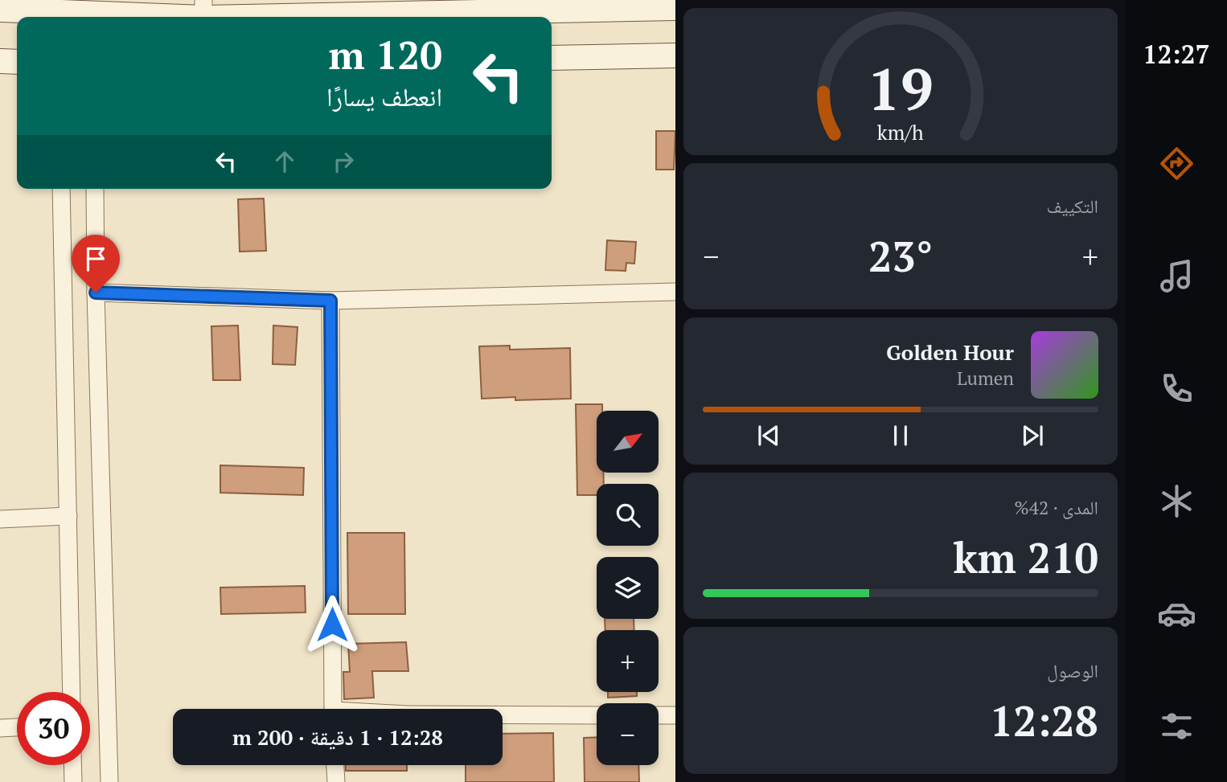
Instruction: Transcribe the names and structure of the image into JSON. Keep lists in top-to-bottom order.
{
  "north": "top right",
  "page": {
    "tabs": "12:27",
    "turn": ["120 m", "انعطف يسارًا"],
    "tile": [
      "التكييف",
      ["المدى · 42%", "210 km"],
      ["الوصول", "12:28"]
    ],
    "heat": ["−", "23°", "+"],
    "song": ["Golden Hour", "Lumen"],
    "map_buttons": ["+", "−"],
    "limit": "30",
    "trip": "12:28 · 1 دقيقة · 200 m",
    "gauge": ["19", "km/h"]
  }
}
